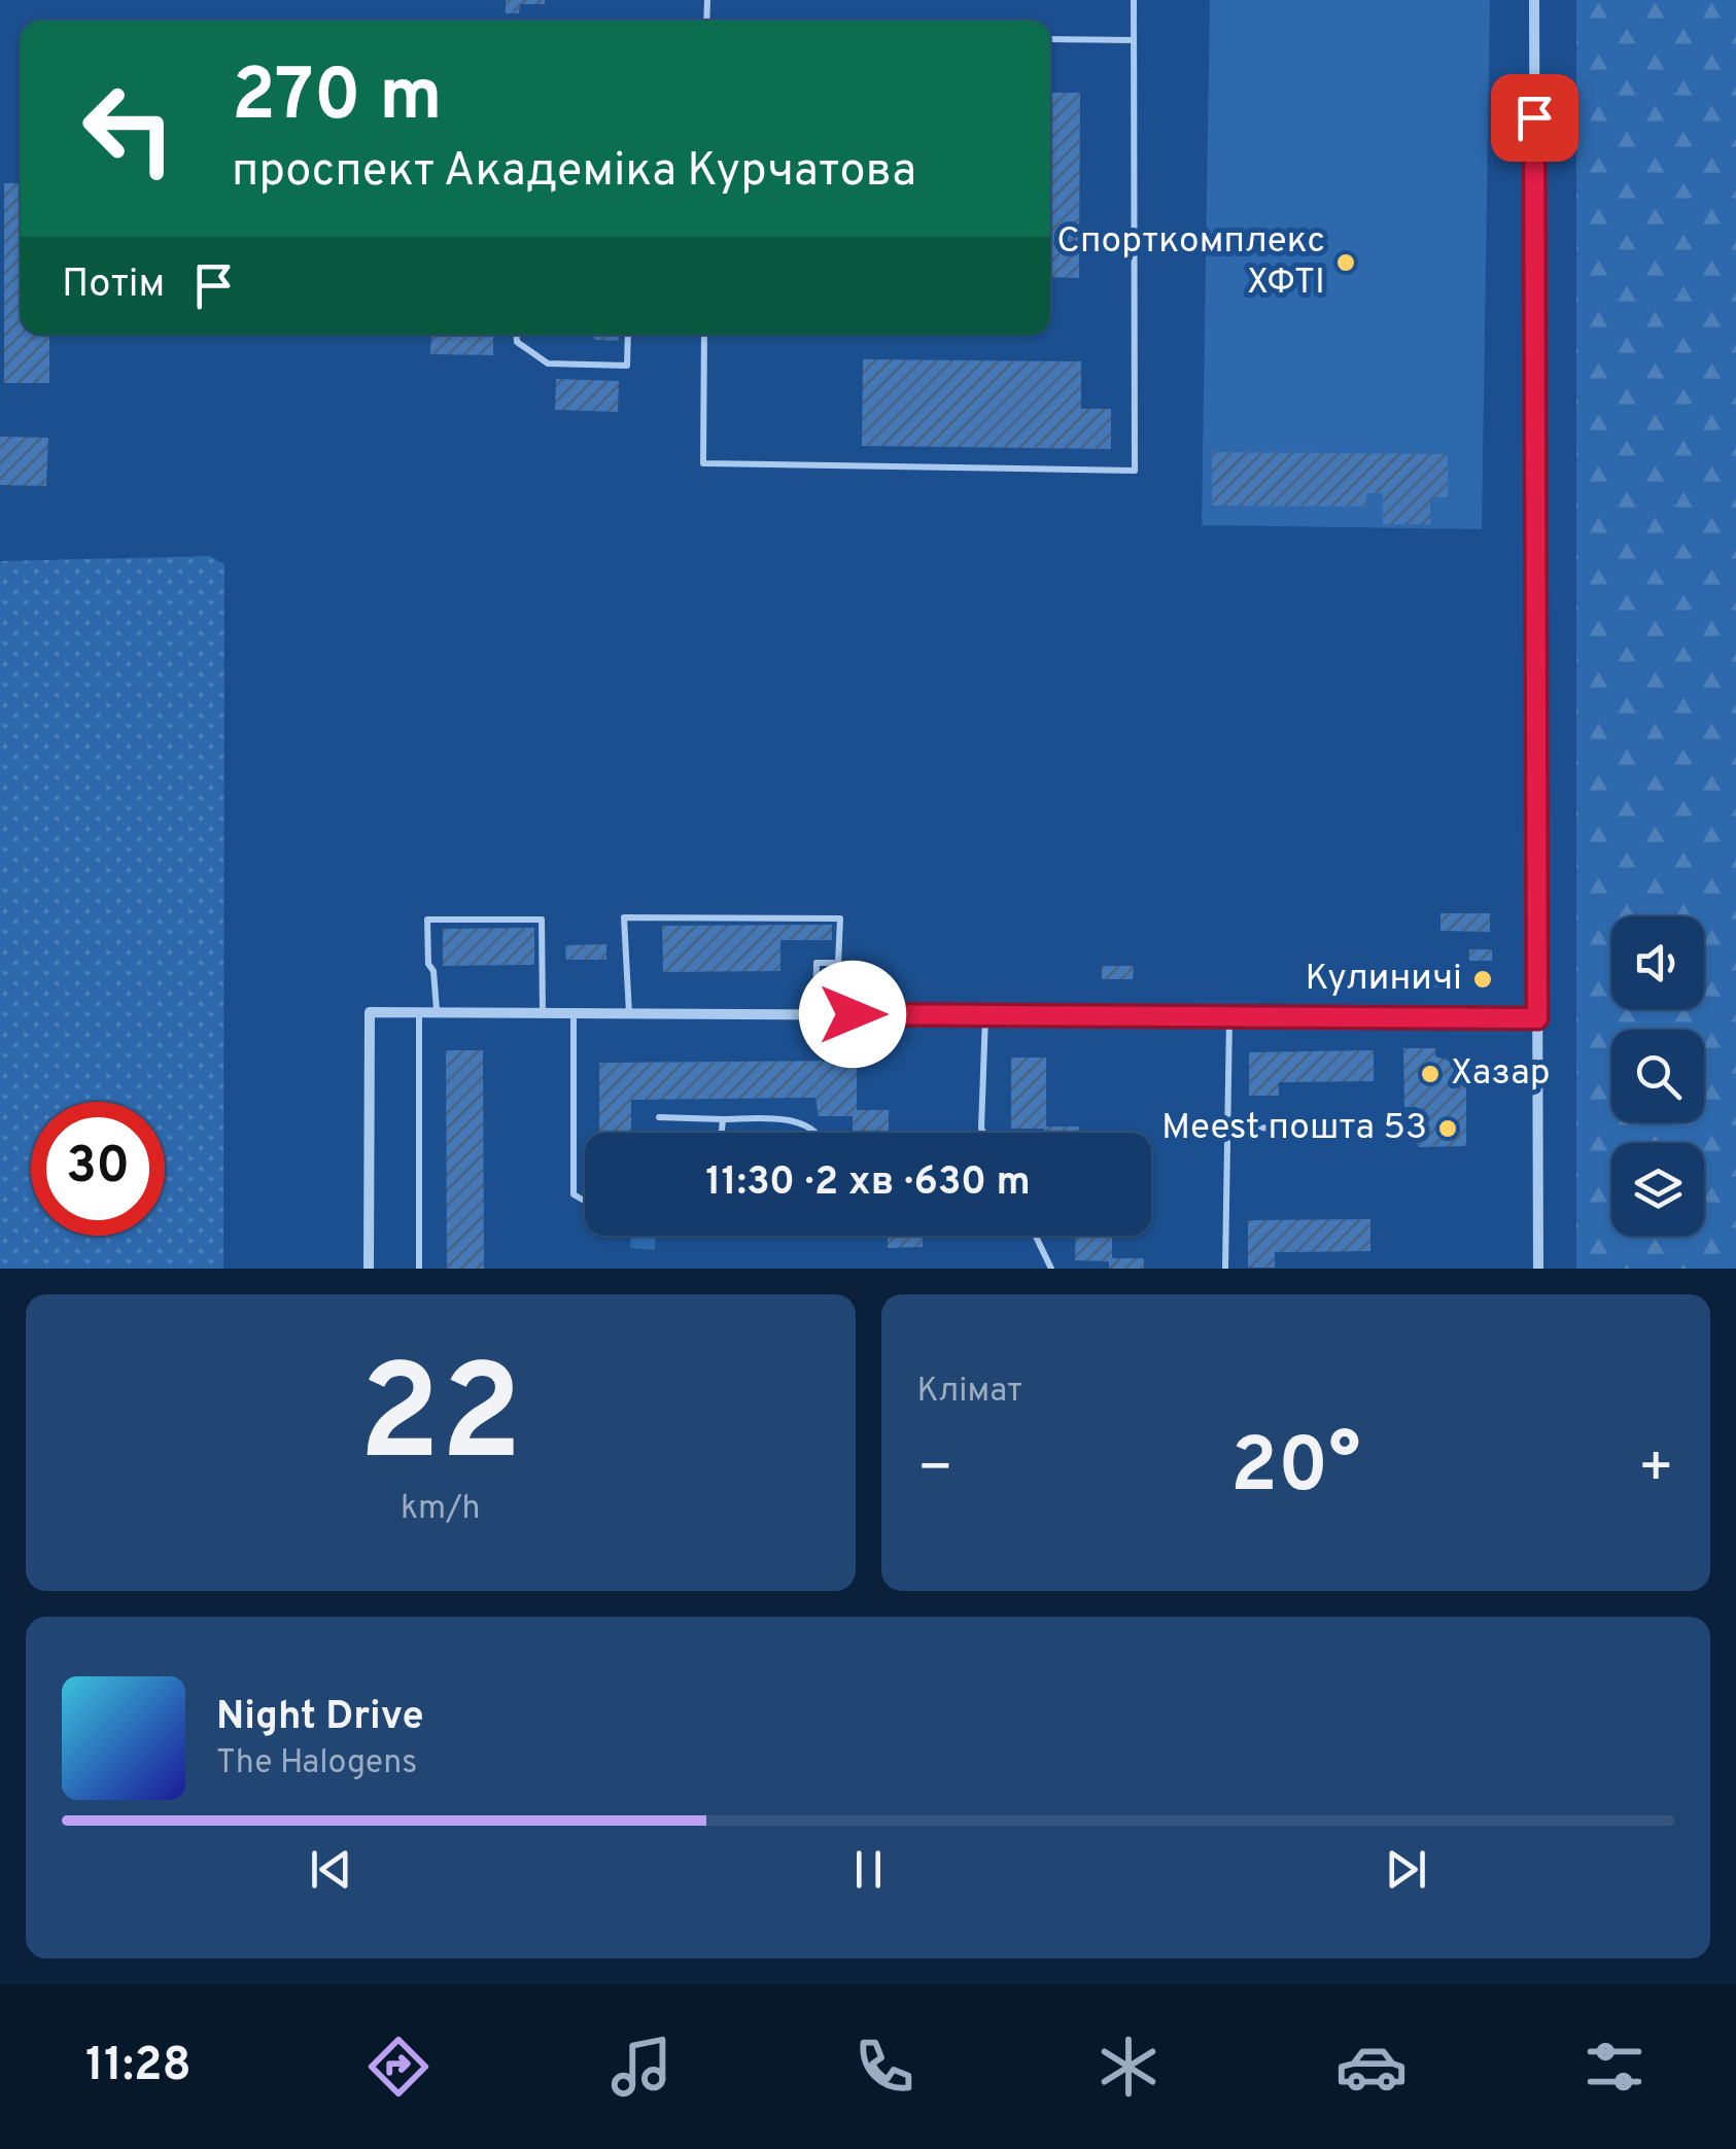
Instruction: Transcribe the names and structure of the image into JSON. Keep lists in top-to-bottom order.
{
  "places": [
    "Спорткомплекс ХФТІ",
    "Кулиничі",
    "Хазар",
    "Meest пошта 53"
  ],
  "page": {
    "turn": ["270 m", "проспект Академіка Курчатова"],
    "then": "Потім",
    "limit": "30",
    "trip": "11:30 · 2 хв · 630 m",
    "tile": [
      ["22", "km/h"],
      "Клімат"
    ],
    "heat": ["−", "20°", "+"],
    "song": ["Night Drive", "The Halogens"],
    "tabs": "11:28"
  }
}
